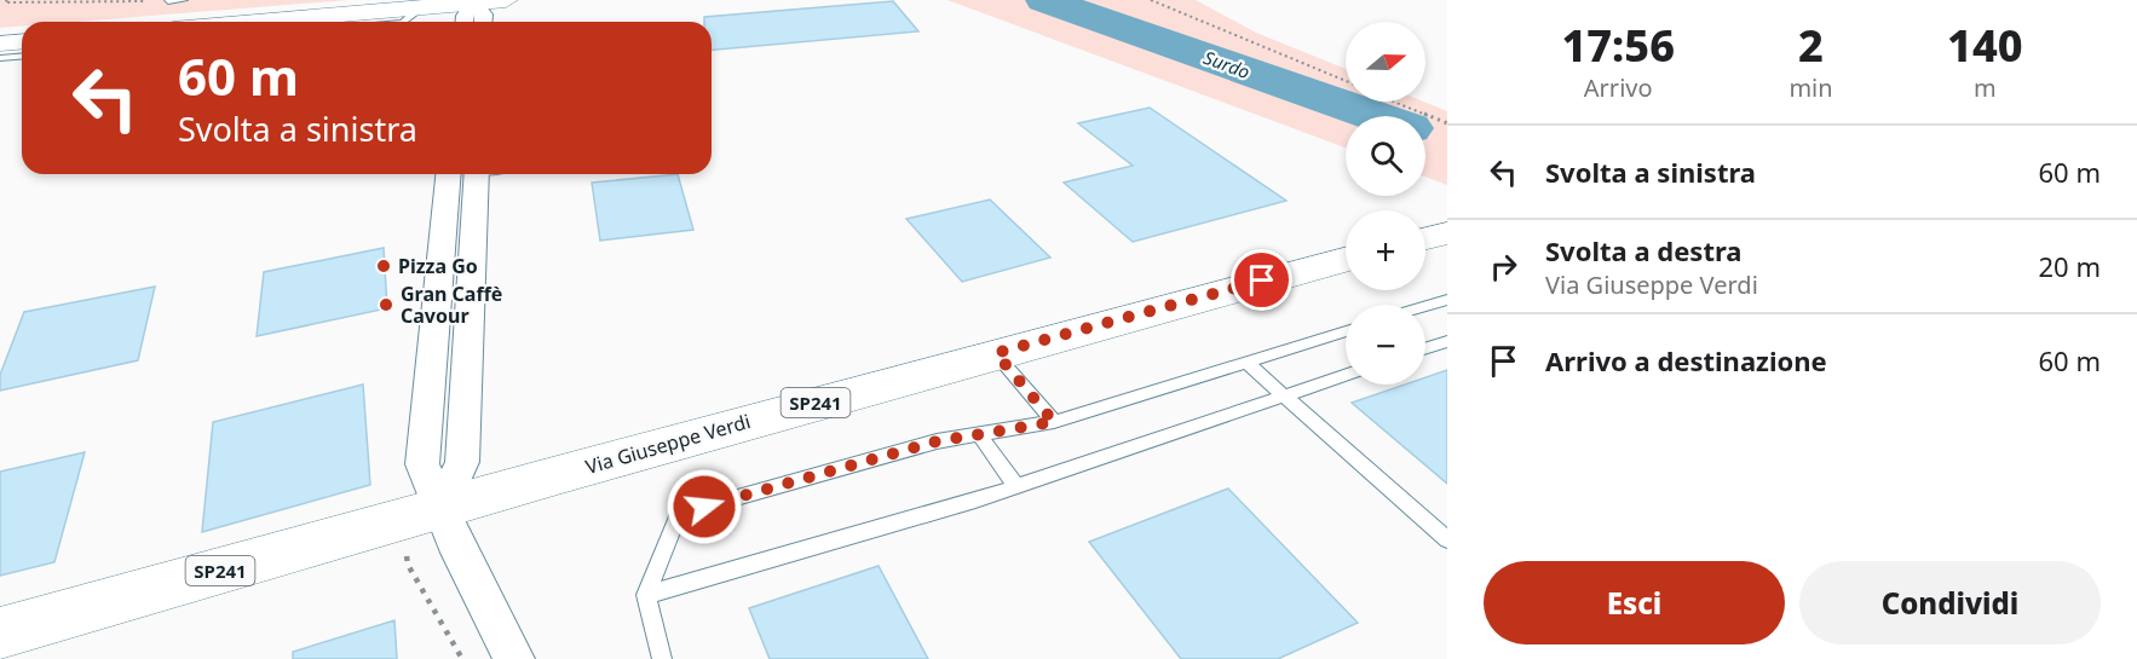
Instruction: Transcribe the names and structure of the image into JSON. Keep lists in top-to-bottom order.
{
  "streets": {
    "main road": ["SP241", "Via Giuseppe Verdi"]
  },
  "crossings": [
    ["SP241", "Via Giuseppe Verdi"]
  ],
  "water": ["Surdo"],
  "places": ["Pizza Go", "Gran Caffè Cavour"],
  "north": "right",
  "page": {
    "eta": [
      "17:56",
      "Arrivo",
      "2",
      "min",
      "140",
      "m"
    ],
    "map_buttons": ["+", "−"],
    "turn": ["60 m", "Svolta a sinistra"],
    "list": [
      {
        "name": "Svolta a sinistra",
        "value": "60 m"
      },
      {
        "name": "Svolta a destra",
        "note": "Via Giuseppe Verdi",
        "value": "20 m"
      },
      {
        "name": "Arrivo a destinazione",
        "value": "60 m"
      }
    ],
    "buttons": ["Esci", "Condividi"]
  }
}
